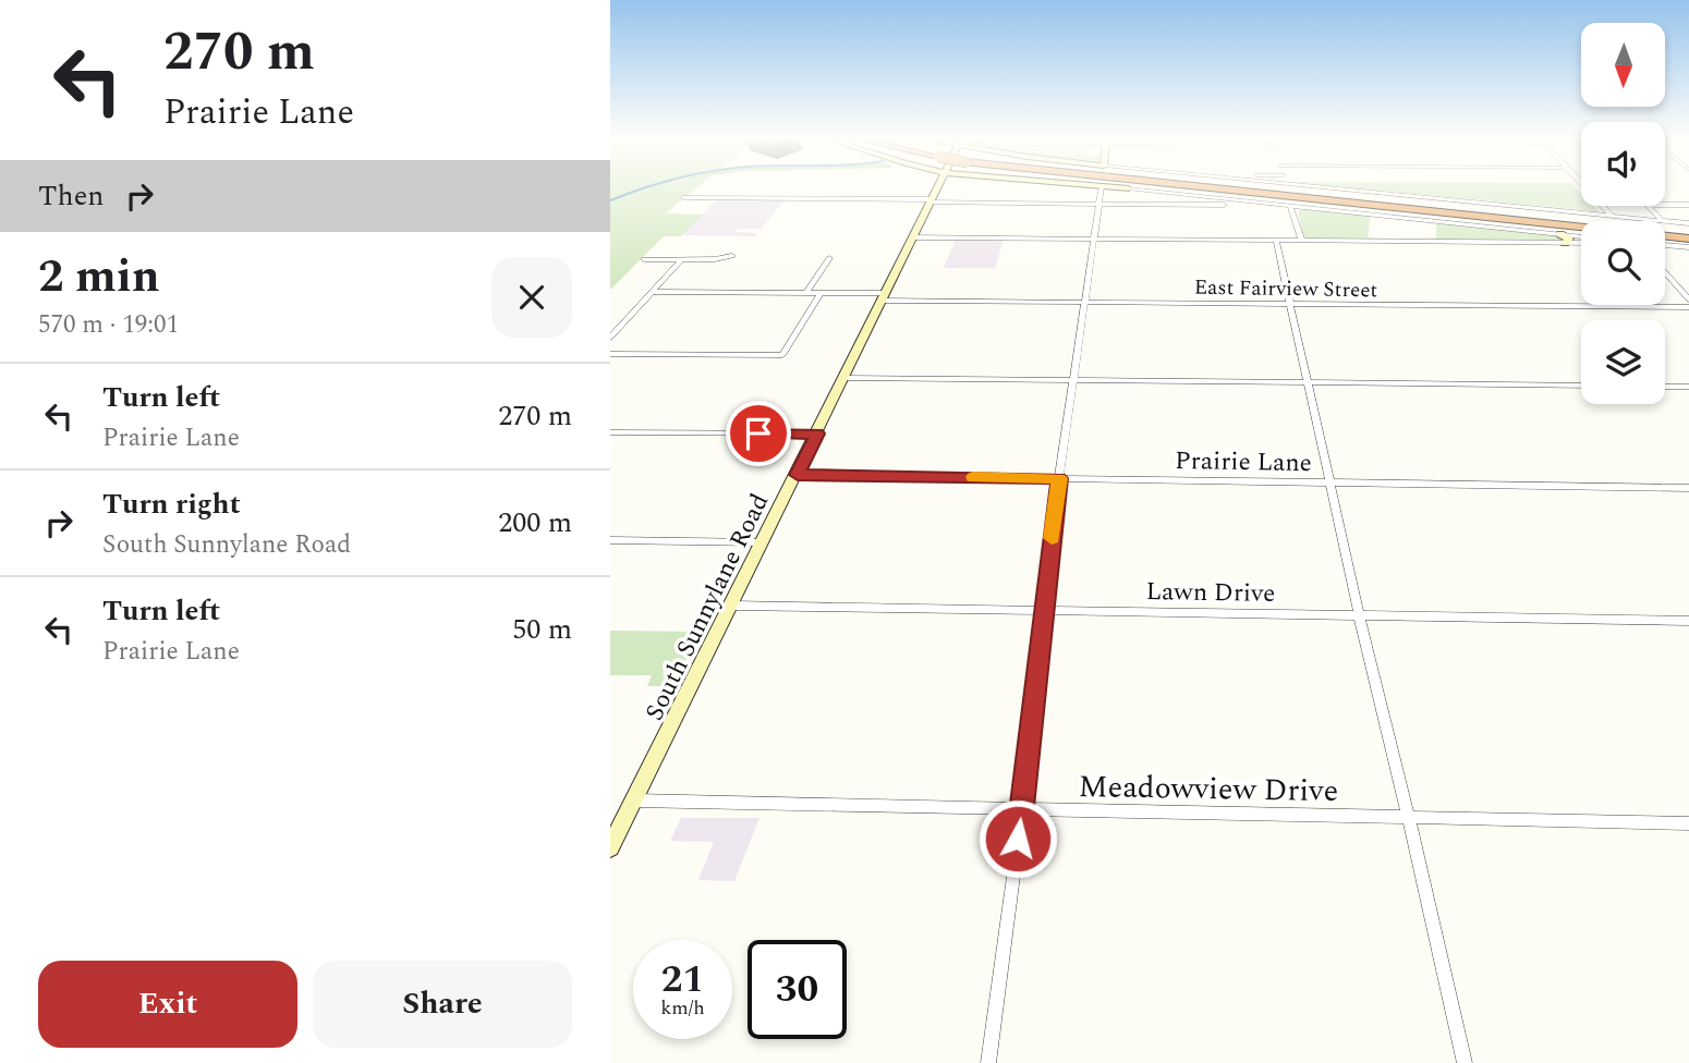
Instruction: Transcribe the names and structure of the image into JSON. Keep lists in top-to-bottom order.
{
  "streets": {
    "main road": ["South Sunnylane Road"],
    "street": [
      "East Fairview Street",
      "Prairie Lane",
      "Lawn Drive",
      "Meadowview Drive"
    ]
  },
  "crossings": [
    ["East Fairview Street", "South Sunnylane Road"],
    ["Prairie Lane", "South Sunnylane Road"],
    ["Lawn Drive", "South Sunnylane Road"],
    ["South Sunnylane Road", "Meadowview Drive"]
  ],
  "north": "bottom",
  "page": {
    "turn": ["270 m", "Prairie Lane"],
    "then": "Then",
    "heading": ["2 min", "570 m · 19:01"],
    "list": [
      {
        "name": "Turn left",
        "note": "Prairie Lane",
        "value": "270 m"
      },
      {
        "name": "Turn right",
        "note": "South Sunnylane Road",
        "value": "200 m"
      },
      {
        "name": "Turn left",
        "note": "Prairie Lane",
        "value": "50 m"
      }
    ],
    "speed": "21 km/h",
    "limit": "30",
    "buttons": ["Exit", "Share"]
  }
}
